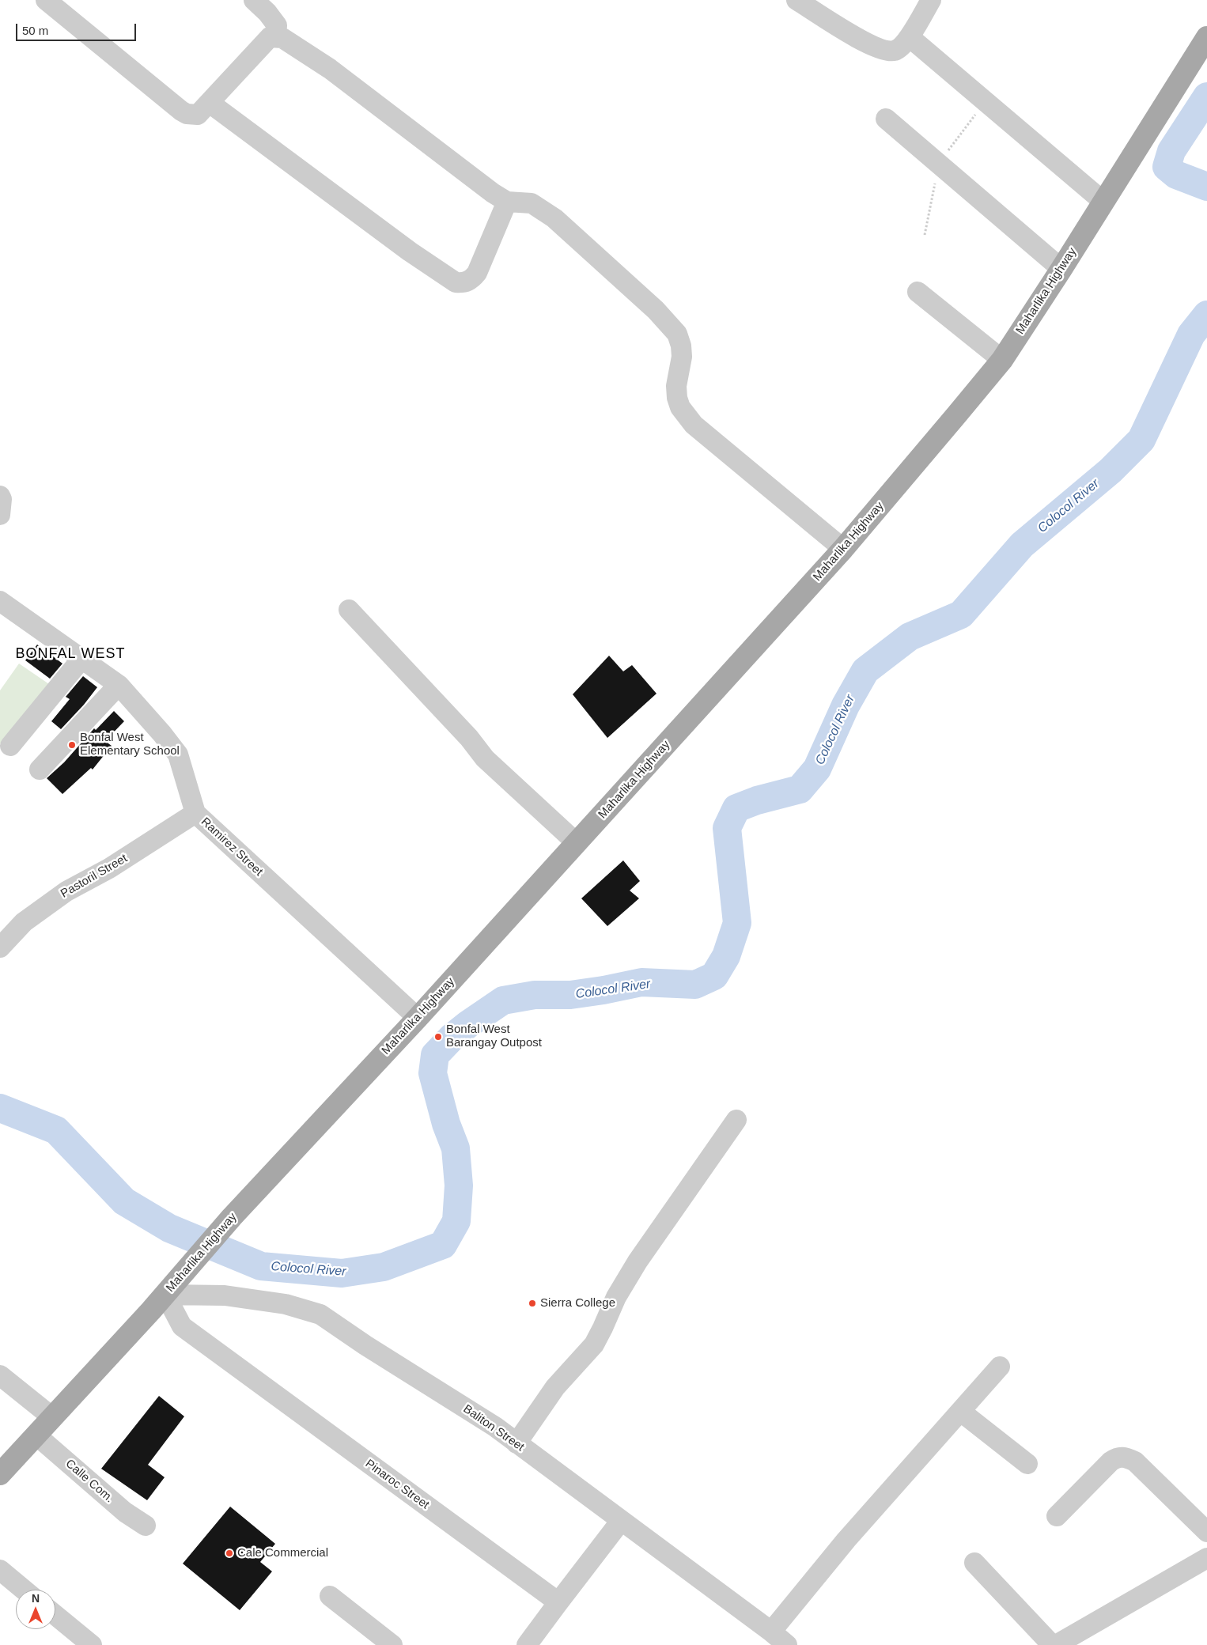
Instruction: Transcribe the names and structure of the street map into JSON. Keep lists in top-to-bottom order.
{
  "streets": {
    "main road": ["Maharlika Highway"],
    "street": [
      "Ramirez Street",
      "Pastoril Street",
      "Baliton Street",
      "Calle Com.",
      "Pinaroc Street"
    ]
  },
  "crossings": [
    ["Maharlika Highway", "Ramirez Street"],
    ["Maharlika Highway", "Baliton Street"],
    ["Maharlika Highway", "Calle Com."],
    ["Maharlika Highway", "Pinaroc Street"],
    ["Ramirez Street", "Pastoril Street"],
    ["Baliton Street", "Pinaroc Street"]
  ],
  "districts": ["BONFAL WEST"],
  "water": ["Colocol River"],
  "places": [
    "Bonfal West Elementary School",
    "Bonfal West Barangay Outpost",
    "Sierra College",
    "Cale Commercial"
  ],
  "scale_bar": "50 m",
  "north": "top"
}
